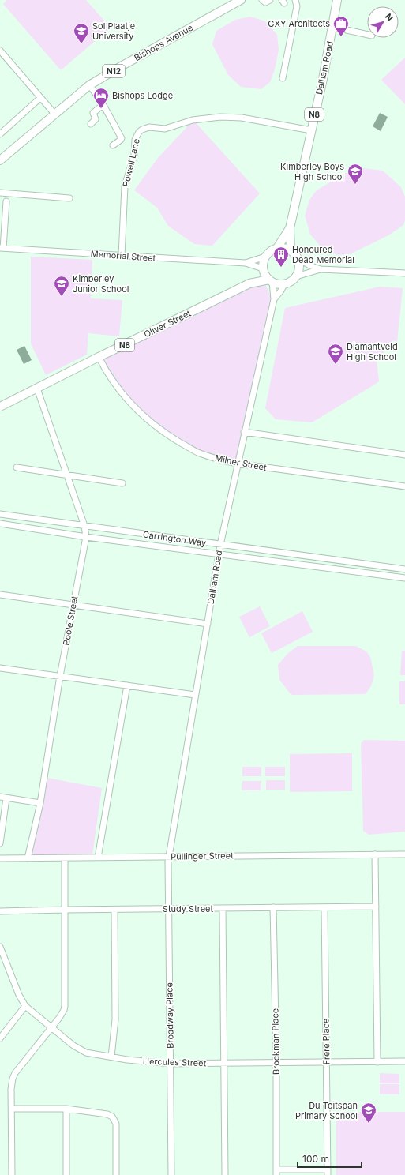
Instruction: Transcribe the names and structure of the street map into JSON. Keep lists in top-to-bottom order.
{
  "streets": {
    "highway": [
      "Bishops Avenue",
      "Dalham Road",
      "N12",
      "N8",
      "Oliver Street"
    ],
    "street": [
      "Powell Lane",
      "Memorial Street",
      "Milner Street",
      "Carrington Way",
      "Poole Street",
      "Pullinger Street",
      "Study Street",
      "Broadway Place",
      "Brockman Place",
      "Frere Place",
      "Hercules Street"
    ]
  },
  "crossings": [
    ["Dalham Road", "N8"],
    ["Dalham Road", "Powell Lane"],
    ["Dalham Road", "Memorial Street"],
    ["Dalham Road", "Oliver Street"],
    ["Dalham Road", "Milner Street"],
    ["Dalham Road", "Carrington Way"],
    ["Dalham Road", "Pullinger Street"],
    ["Dalham Road", "Broadway Place"],
    ["N8", "Memorial Street"],
    ["N8", "Oliver Street"],
    ["Powell Lane", "Memorial Street"],
    ["Memorial Street", "Oliver Street"],
    ["Oliver Street", "Milner Street"],
    ["Oliver Street", "Poole Street"],
    ["Carrington Way", "Poole Street"],
    ["Poole Street", "Pullinger Street"],
    ["Pullinger Street", "Broadway Place"],
    ["Study Street", "Broadway Place"],
    ["Study Street", "Brockman Place"],
    ["Study Street", "Frere Place"],
    ["Broadway Place", "Hercules Street"],
    ["Brockman Place", "Hercules Street"],
    ["Frere Place", "Hercules Street"]
  ],
  "places": {
    "office": ["GXY Architects"],
    "school or university": [
      "Sol Plaatje University",
      "Kimberley Boys High School",
      "Kimberley Junior School",
      "Diamantveld High School",
      "Du Toitspan Primary School"
    ],
    "hotel": ["Bishops Lodge"],
    "building": ["Honoured Dead Memorial"]
  },
  "scale_bar": "100 m",
  "north": "top right"
}
